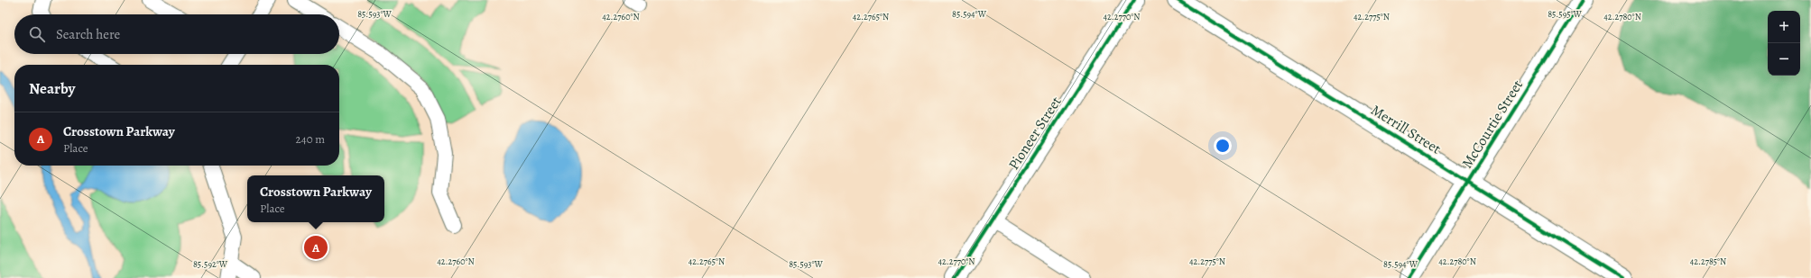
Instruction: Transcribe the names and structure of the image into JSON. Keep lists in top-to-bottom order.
{
  "streets": {
    "street": ["McCourtie Street", "Merrill Street", "Pioneer Street"]
  },
  "crossings": [
    ["McCourtie Street", "Merrill Street"]
  ],
  "page": {
    "map_buttons": ["+", "−"],
    "search": "Search here",
    "heading": "Nearby",
    "list": [
      {
        "mark": "A",
        "name": "Crosstown Parkway",
        "note": "Place",
        "value": "240 m"
      }
    ],
    "popup": ["Crosstown Parkway", "Place"],
    "pins": "A"
  },
  "coordinates": [
    "85.594°W",
    "85.593°W",
    "85.595°W",
    "42.2760°N",
    "42.2765°N",
    "42.2770°N",
    "42.2775°N",
    "42.2780°N",
    "42.2785°N",
    "85.592°W"
  ]
}
